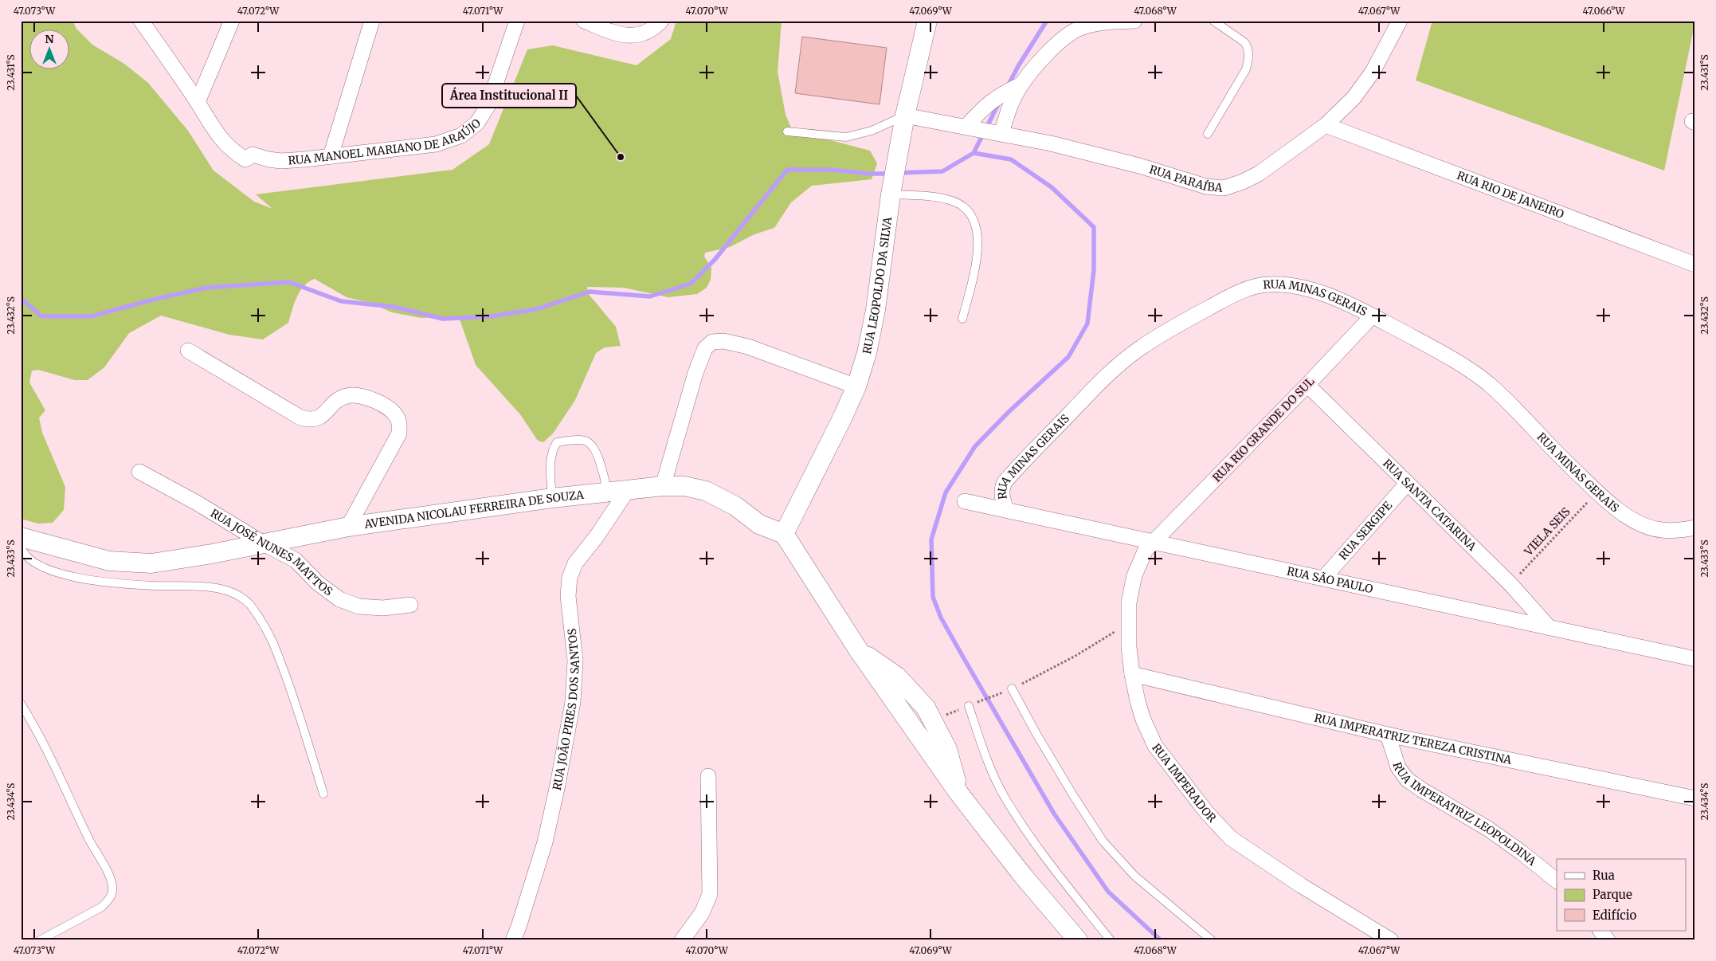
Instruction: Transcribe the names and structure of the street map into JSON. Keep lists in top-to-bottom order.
{
  "streets": {
    "street": [
      "RUA MANOEL MARIANO DE ARAÚJO",
      "RUA PARAÍBA",
      "RUA RIO DE JANEIRO",
      "RUA LEOPOLDO DA SILVA",
      "RUA MINAS GERAIS",
      "RUA RIO GRANDE DO SUL",
      "RUA SANTA CATARINA",
      "AVENIDA NICOLAU FERREIRA DE SOUZA",
      "RUA SERGIPE",
      "RUA JOSÉ NUNES MATTOS",
      "RUA SÃO PAULO",
      "RUA JOÃO PIRES DOS SANTOS",
      "RUA IMPERATRIZ TEREZA CRISTINA",
      "RUA IMPERADOR",
      "RUA IMPERATRIZ LEOPOLDINA"
    ],
    "path": ["VIELA SEIS"]
  },
  "crossings": [
    ["RUA PARAÍBA", "RUA RIO DE JANEIRO"],
    ["RUA PARAÍBA", "RUA LEOPOLDO DA SILVA"],
    ["RUA LEOPOLDO DA SILVA", "AVENIDA NICOLAU FERREIRA DE SOUZA"],
    ["RUA MINAS GERAIS", "RUA RIO GRANDE DO SUL"],
    ["RUA MINAS GERAIS", "VIELA SEIS"],
    ["RUA MINAS GERAIS", "RUA SÃO PAULO"],
    ["RUA RIO GRANDE DO SUL", "RUA SANTA CATARINA"],
    ["RUA RIO GRANDE DO SUL", "RUA SÃO PAULO"],
    ["RUA RIO GRANDE DO SUL", "RUA IMPERADOR"],
    ["RUA SANTA CATARINA", "RUA SERGIPE"],
    ["RUA SANTA CATARINA", "VIELA SEIS"],
    ["RUA SANTA CATARINA", "RUA SÃO PAULO"],
    ["AVENIDA NICOLAU FERREIRA DE SOUZA", "RUA JOSÉ NUNES MATTOS"],
    ["AVENIDA NICOLAU FERREIRA DE SOUZA", "RUA JOÃO PIRES DOS SANTOS"],
    ["RUA SERGIPE", "RUA SÃO PAULO"],
    ["RUA SÃO PAULO", "RUA IMPERADOR"],
    ["RUA IMPERATRIZ TEREZA CRISTINA", "RUA IMPERADOR"],
    ["RUA IMPERATRIZ TEREZA CRISTINA", "RUA IMPERATRIZ LEOPOLDINA"]
  ],
  "places": ["Área Institucional II"],
  "legend": ["Rua", "Parque", "Edifício"],
  "north": "top",
  "coordinates": [
    "47.073°W",
    "47.072°W",
    "47.071°W",
    "47.070°W",
    "47.069°W",
    "47.068°W",
    "47.067°W",
    "47.066°W",
    "23.431°S",
    "23.432°S",
    "23.433°S",
    "23.434°S"
  ]
}
